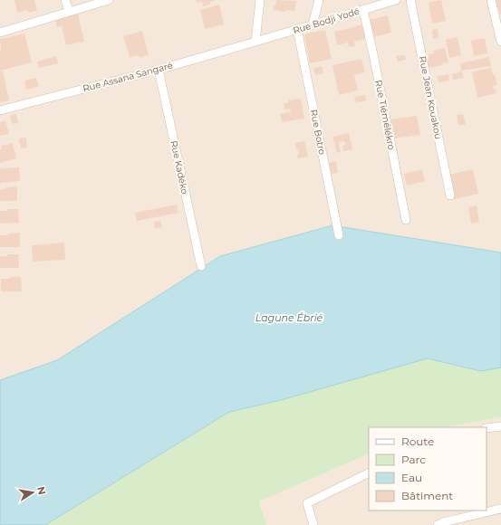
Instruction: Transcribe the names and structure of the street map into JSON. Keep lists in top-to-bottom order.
{
  "streets": {
    "street": [
      "Rue Bodji Yodé",
      "Rue Assana Sangaré",
      "Rue Jean Kouakou",
      "Rue Tiémélékro",
      "Rue Botro",
      "Rue Kadéko"
    ]
  },
  "crossings": [
    ["Rue Bodji Yodé", "Rue Assana Sangaré"],
    ["Rue Bodji Yodé", "Rue Tiémélékro"],
    ["Rue Bodji Yodé", "Rue Botro"],
    ["Rue Assana Sangaré", "Rue Kadéko"]
  ],
  "water": ["Lagune Ébrié"],
  "legend": [
    "Route",
    "Parc",
    "Eau",
    "Bâtiment"
  ],
  "north": "right"
}
